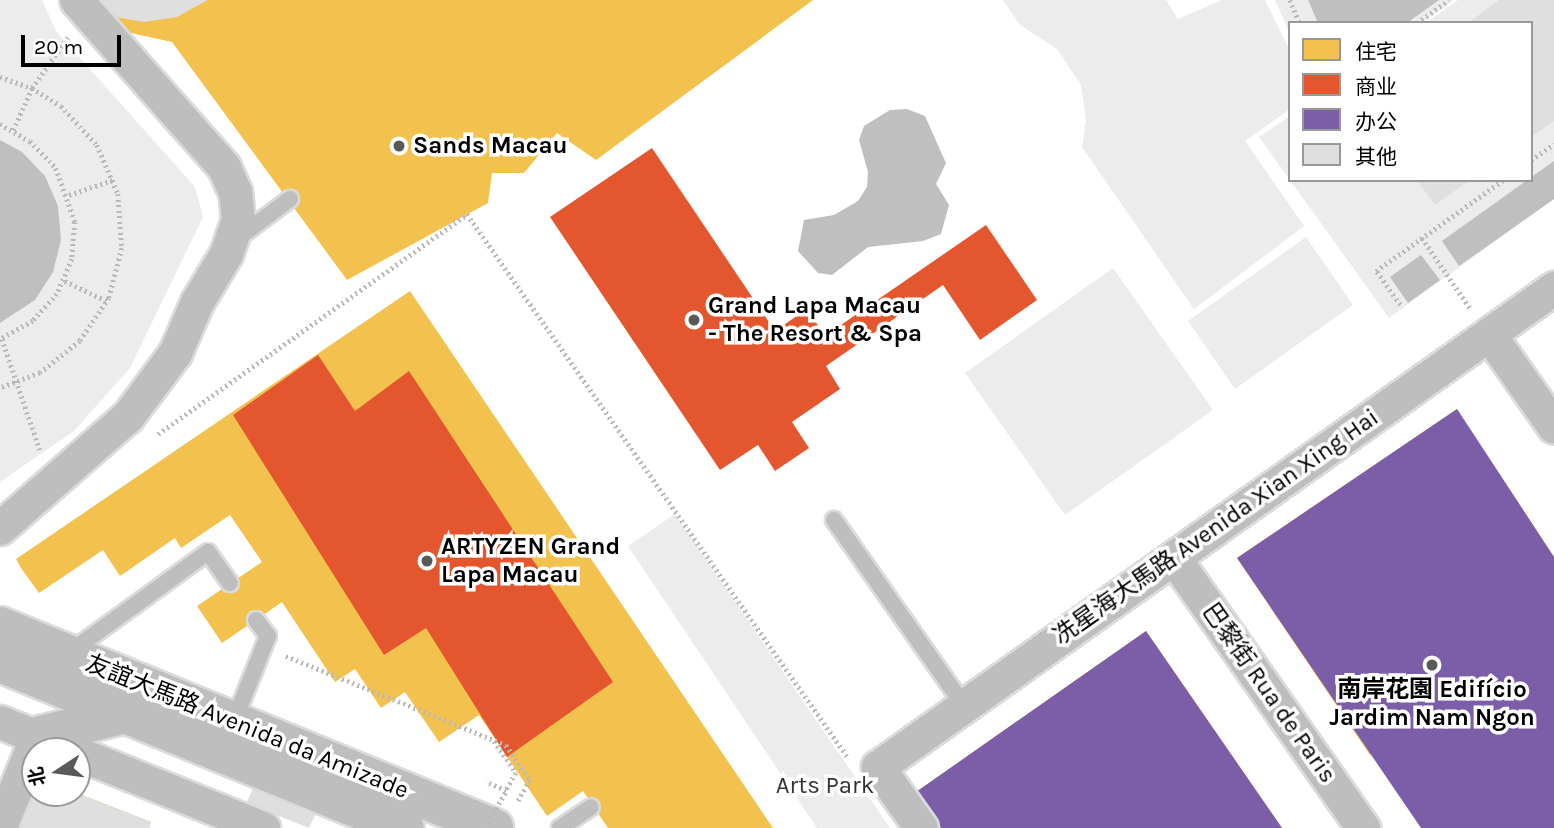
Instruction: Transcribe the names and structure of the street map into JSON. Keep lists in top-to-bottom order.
{
  "streets": {
    "main road": ["友誼大馬路 Avenida da Amizade"],
    "street": ["冼星海大馬路 Avenida Xian Xing Hai", "巴黎街 Rua de Paris"]
  },
  "crossings": [
    ["冼星海大馬路 Avenida Xian Xing Hai", "巴黎街 Rua de Paris"]
  ],
  "parks": ["Arts Park"],
  "places": [
    "Sands Macau",
    "Grand Lapa Macau - The Resort & Spa",
    "ARTYZEN Grand Lapa Macau",
    "南岸花園 Edifício Jardim Nam Ngon"
  ],
  "legend": [
    "住宅",
    "商业",
    "办公",
    "其他"
  ],
  "scale_bar": "20 m",
  "north": "left"
}
